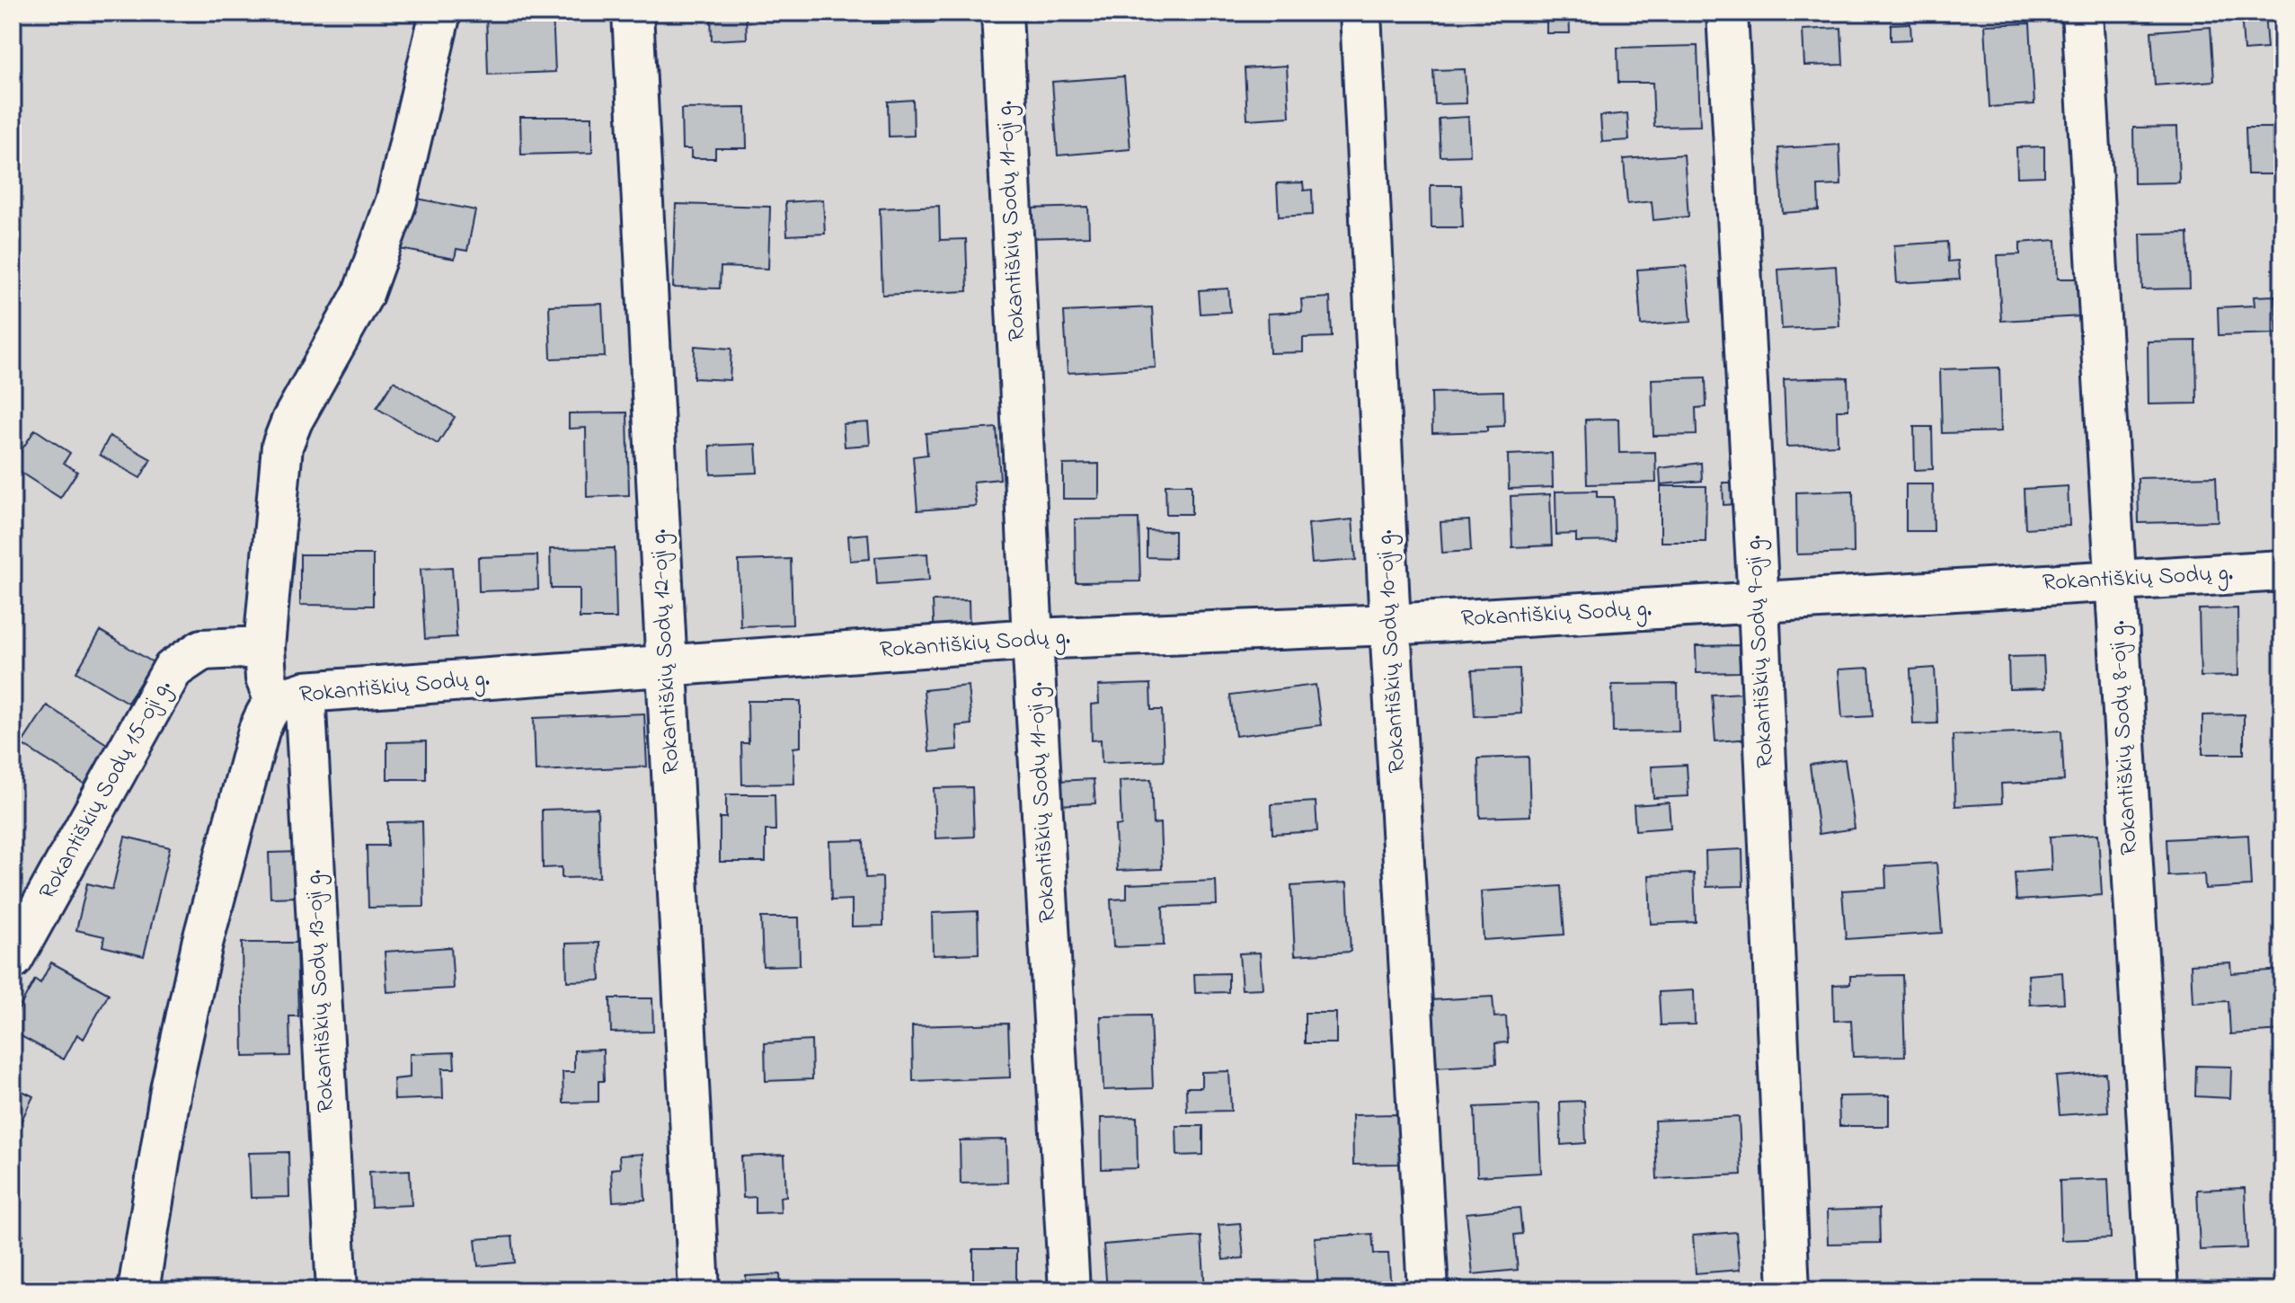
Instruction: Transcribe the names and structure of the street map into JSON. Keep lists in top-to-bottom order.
{
  "streets": {
    "street": [
      "Rokantiškių Sodų 11-oji g.",
      "Rokantiškių Sodų g.",
      "Rokantiškių Sodų 12-oji g.",
      "Rokantiškių Sodų 10-oji g.",
      "Rokantiškių Sodų 9-oji g.",
      "Rokantiškių Sodų 8-oji g.",
      "Rokantiškių Sodų 15-oji g.",
      "Rokantiškių Sodų 13-oji g."
    ]
  },
  "crossings": [
    ["Rokantiškių Sodų 11-oji g.", "Rokantiškių Sodų g."],
    ["Rokantiškių Sodų g.", "Rokantiškių Sodų 12-oji g."],
    ["Rokantiškių Sodų g.", "Rokantiškių Sodų 10-oji g."],
    ["Rokantiškių Sodų g.", "Rokantiškių Sodų 9-oji g."],
    ["Rokantiškių Sodų g.", "Rokantiškių Sodų 8-oji g."],
    ["Rokantiškių Sodų g.", "Rokantiškių Sodų 13-oji g."],
    ["Rokantiškių Sodų 15-oji g.", "Rokantiškių Sodų 13-oji g."]
  ]
}
